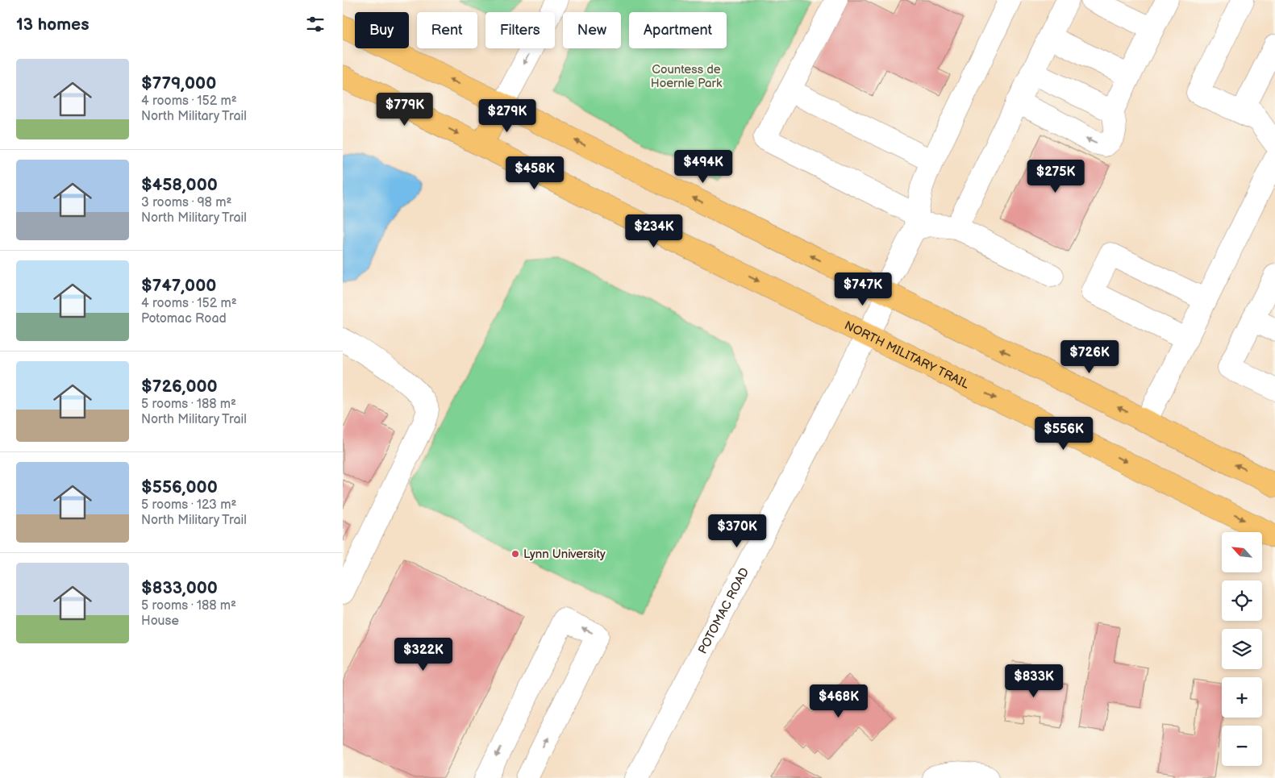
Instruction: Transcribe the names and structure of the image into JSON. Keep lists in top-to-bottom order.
{
  "streets": {
    "main road": ["NORTH MILITARY TRAIL"],
    "street": ["POTOMAC ROAD"]
  },
  "crossings": [
    ["NORTH MILITARY TRAIL", "POTOMAC ROAD"]
  ],
  "parks": ["Countess de Hoernle Park"],
  "places": ["Lynn University"],
  "north": "top left",
  "page": {
    "heading": "13 homes",
    "chip": [
      "Buy",
      "Rent",
      "Filters",
      "New",
      "Apartment"
    ],
    "list": [
      {
        "name": "$779,000",
        "note": "4 rooms · 152 m² · North Military Trail"
      },
      {
        "name": "$458,000",
        "note": "3 rooms · 98 m² · North Military Trail"
      },
      {
        "name": "$747,000",
        "note": "4 rooms · 152 m² · Potomac Road"
      },
      {
        "name": "$726,000",
        "note": "5 rooms · 188 m² · North Military Trail"
      },
      {
        "name": "$556,000",
        "note": "5 rooms · 123 m² · North Military Trail"
      },
      {
        "name": "$833,000",
        "note": "5 rooms · 188 m² · House"
      }
    ],
    "price": [
      "$779K",
      "$279K",
      "$494K",
      "$458K",
      "$275K",
      "$234K",
      "$747K",
      "$726K",
      "$556K",
      "$370K",
      "$322K",
      "$833K",
      "$468K"
    ],
    "map_buttons": ["+", "−"]
  }
}
